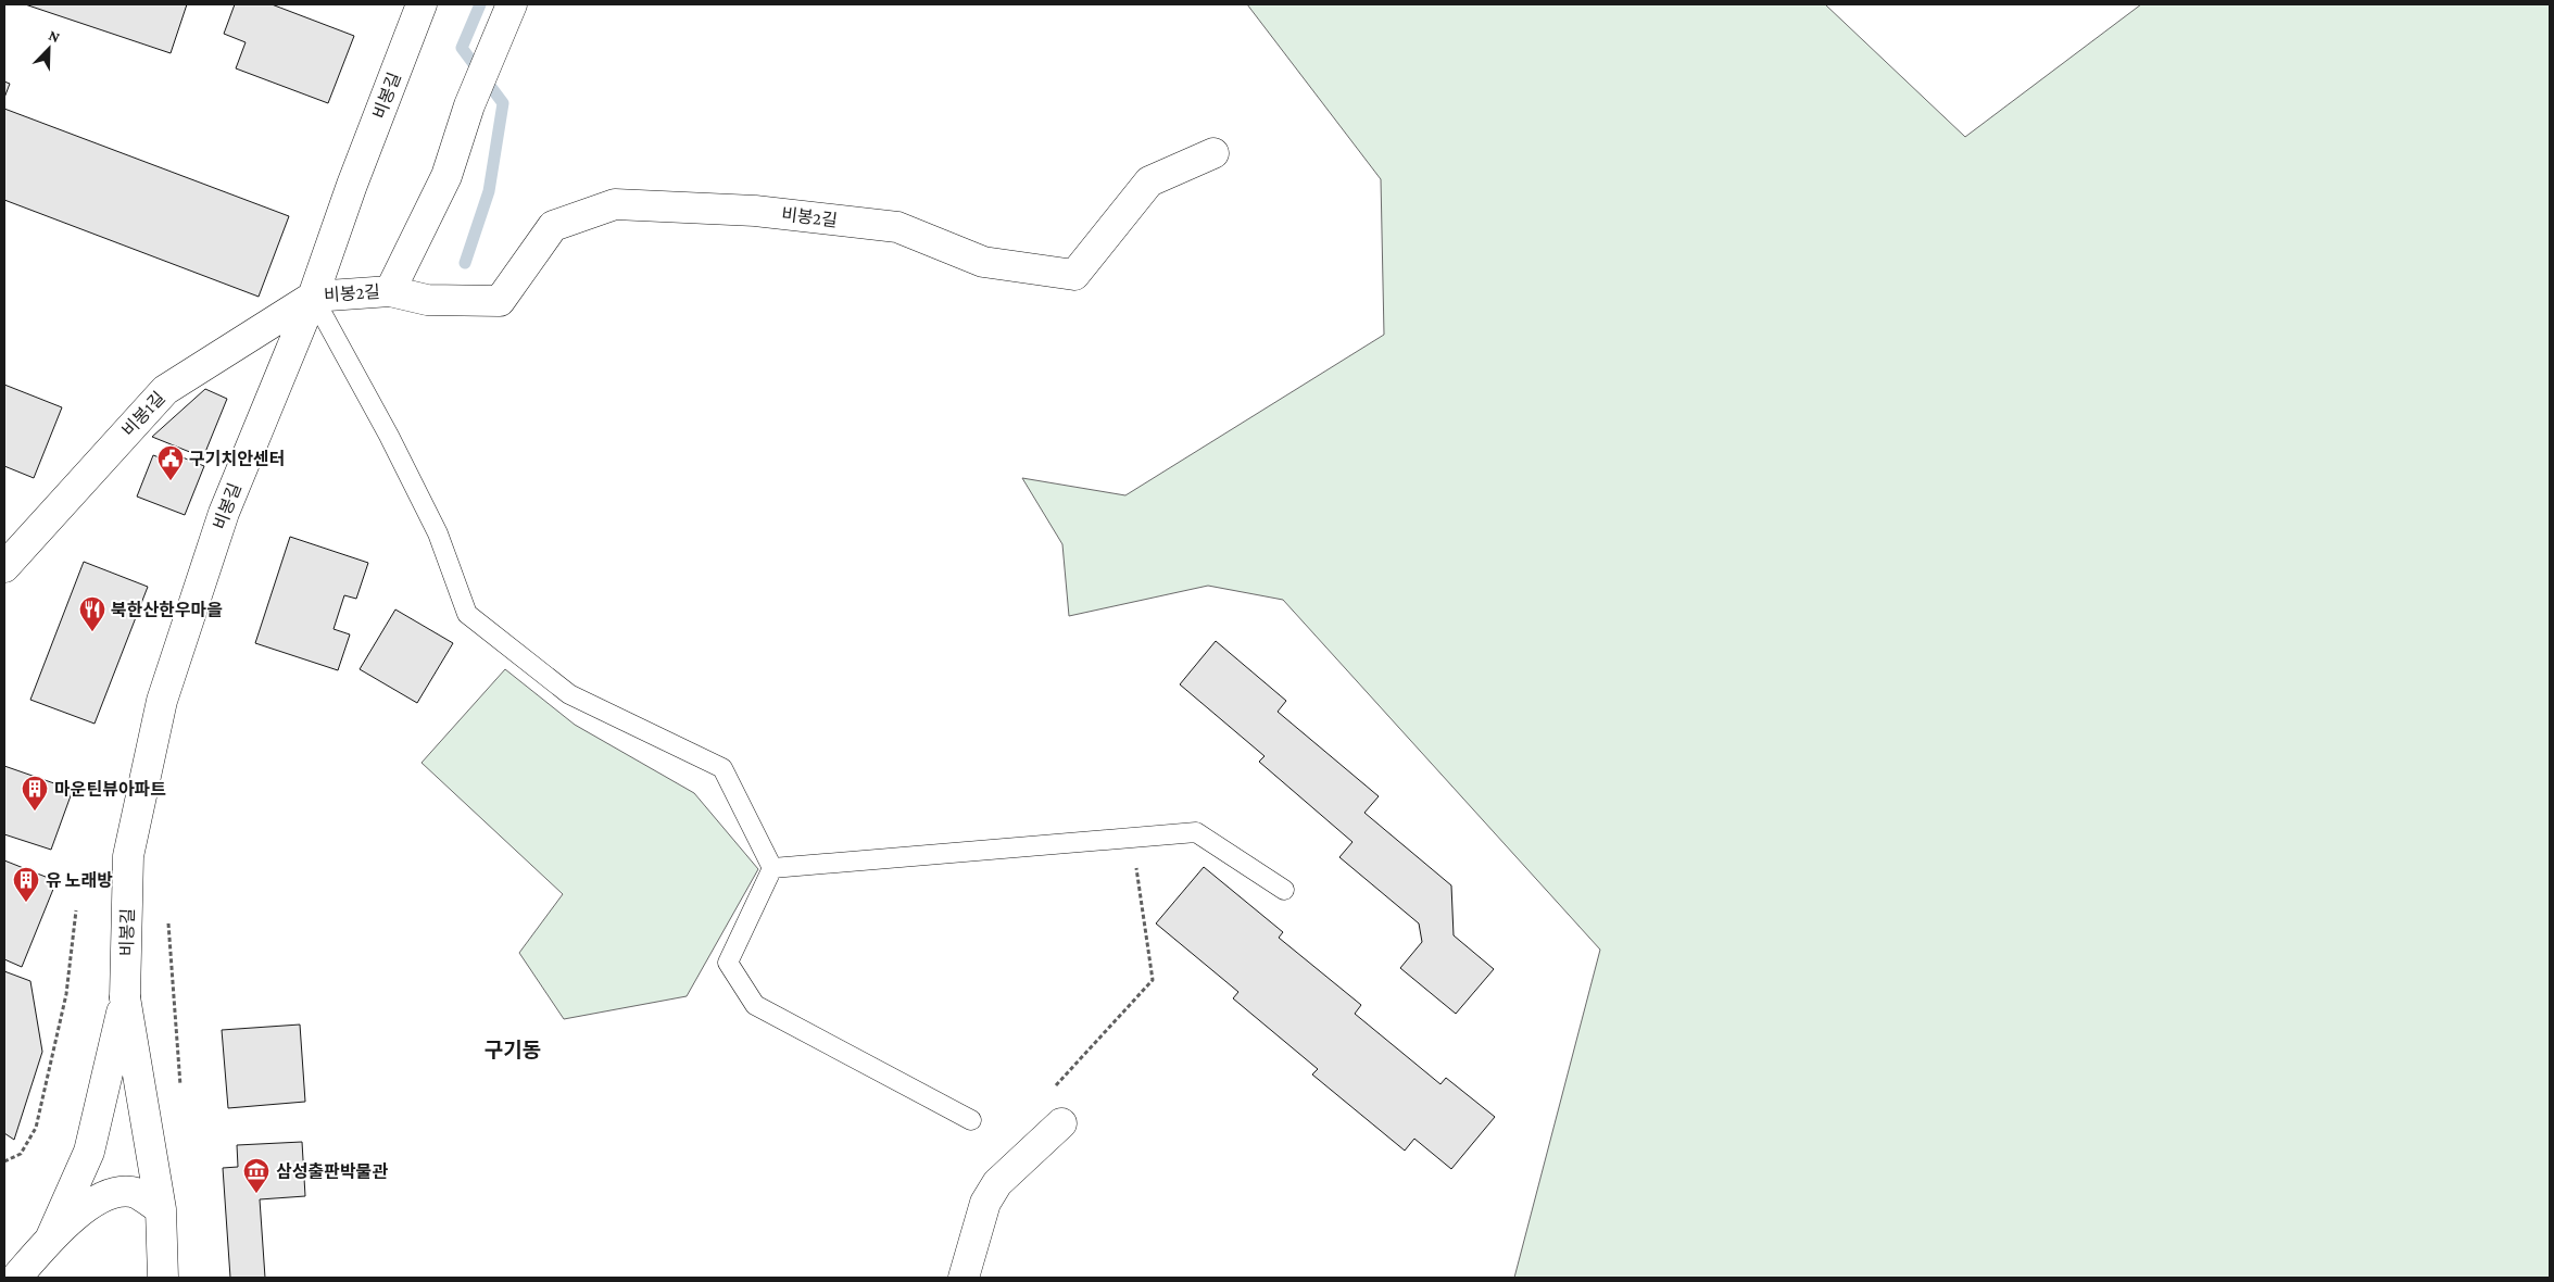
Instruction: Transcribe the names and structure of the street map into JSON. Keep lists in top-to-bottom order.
{
  "streets": {
    "street": ["비봉길", "비봉2길", "비봉1길"]
  },
  "crossings": [
    ["비봉길", "비봉2길"],
    ["비봉길", "비봉1길"],
    ["비봉2길", "비봉1길"]
  ],
  "districts": ["구기동"],
  "places": {
    "public building": ["구기치안센터"],
    "restaurant": ["북한산한우마을"],
    "building": ["마운틴뷰아파트", "유 노래방"],
    "museum": ["삼성출판박물관"]
  },
  "north": "top right"
}
